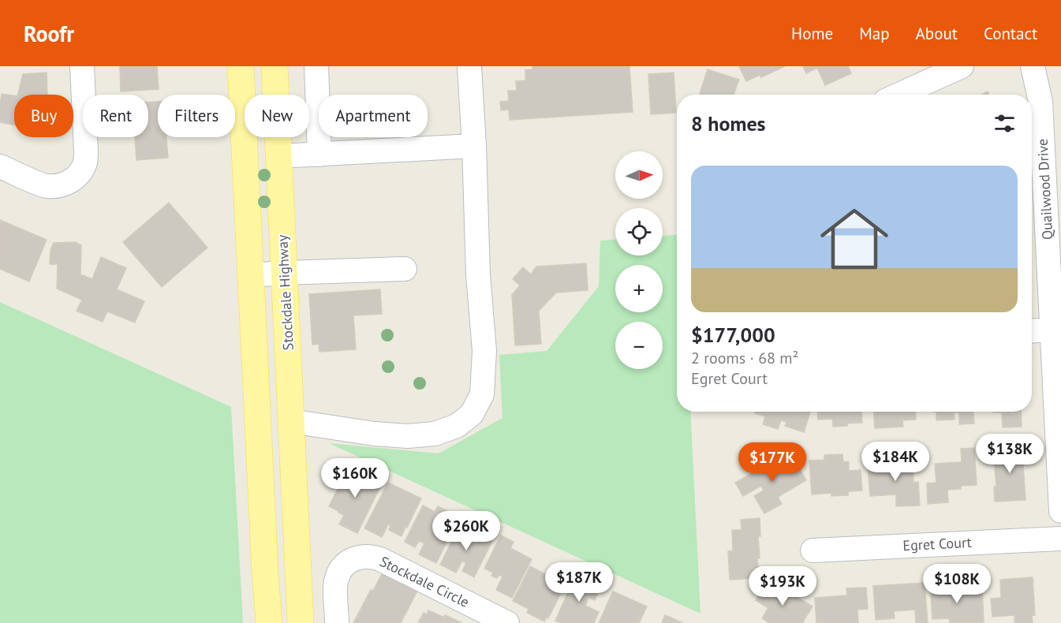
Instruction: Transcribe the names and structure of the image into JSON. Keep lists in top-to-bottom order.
{
  "streets": {
    "main road": ["Stockdale Highway"],
    "street": ["Quailwood Drive", "Egret Court", "Stockdale Circle"]
  },
  "north": "right",
  "page": {
    "header": "Roofr",
    "nav": [
      "Home",
      "Map",
      "About",
      "Contact"
    ],
    "chip": [
      "Buy",
      "Rent",
      "Filters",
      "New",
      "Apartment"
    ],
    "heading": "8 homes",
    "map_buttons": ["+", "−"],
    "list": [
      {
        "name": "$177,000",
        "note": "2 rooms · 68 m² · Egret Court"
      }
    ],
    "price": [
      "$138K",
      "$184K",
      "$177K",
      "$160K",
      "$260K",
      "$187K",
      "$108K",
      "$193K"
    ]
  }
}
